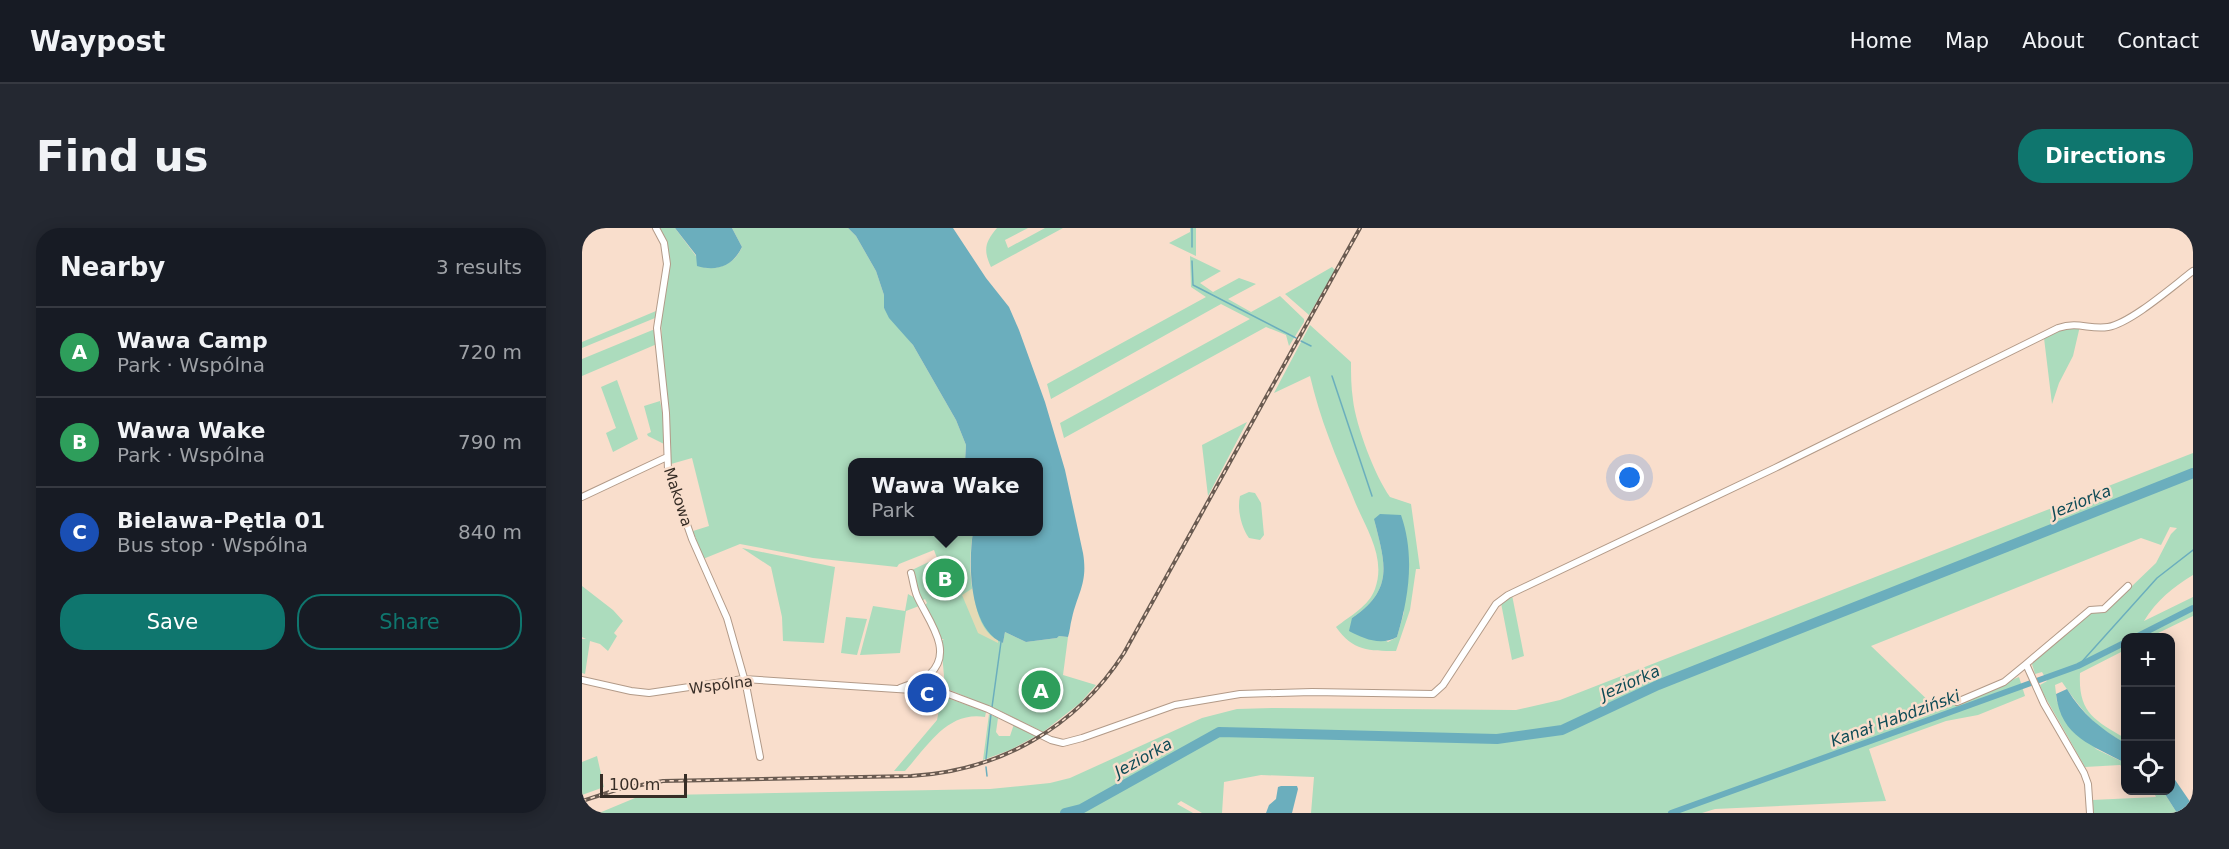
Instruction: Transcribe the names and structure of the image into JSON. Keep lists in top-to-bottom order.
{
  "streets": {
    "street": ["Makowa", "Wspólna"]
  },
  "crossings": [
    ["Makowa", "Wspólna"]
  ],
  "water": ["Jeziorka", "Kanał Habdziński"],
  "scale_bar": "100 m",
  "page": {
    "header": "Waypost",
    "nav": [
      "Home",
      "Map",
      "About",
      "Contact"
    ],
    "buttons": [
      "Directions",
      ["Save", "Share"]
    ],
    "title": "Find us",
    "heading": ["Nearby", "3 results"],
    "list": [
      {
        "mark": "A",
        "name": "Wawa Camp",
        "note": "Park · Wspólna",
        "value": "720 m"
      },
      {
        "mark": "B",
        "name": "Wawa Wake",
        "note": "Park · Wspólna",
        "value": "790 m"
      },
      {
        "mark": "C",
        "name": "Bielawa-Pętla 01",
        "note": "Bus stop · Wspólna",
        "value": "840 m"
      }
    ],
    "popup": ["Wawa Wake", "Park"],
    "pins": ["B", "A", "C"],
    "map_buttons": ["+", "−"],
    "scale": "100 m"
  }
}
